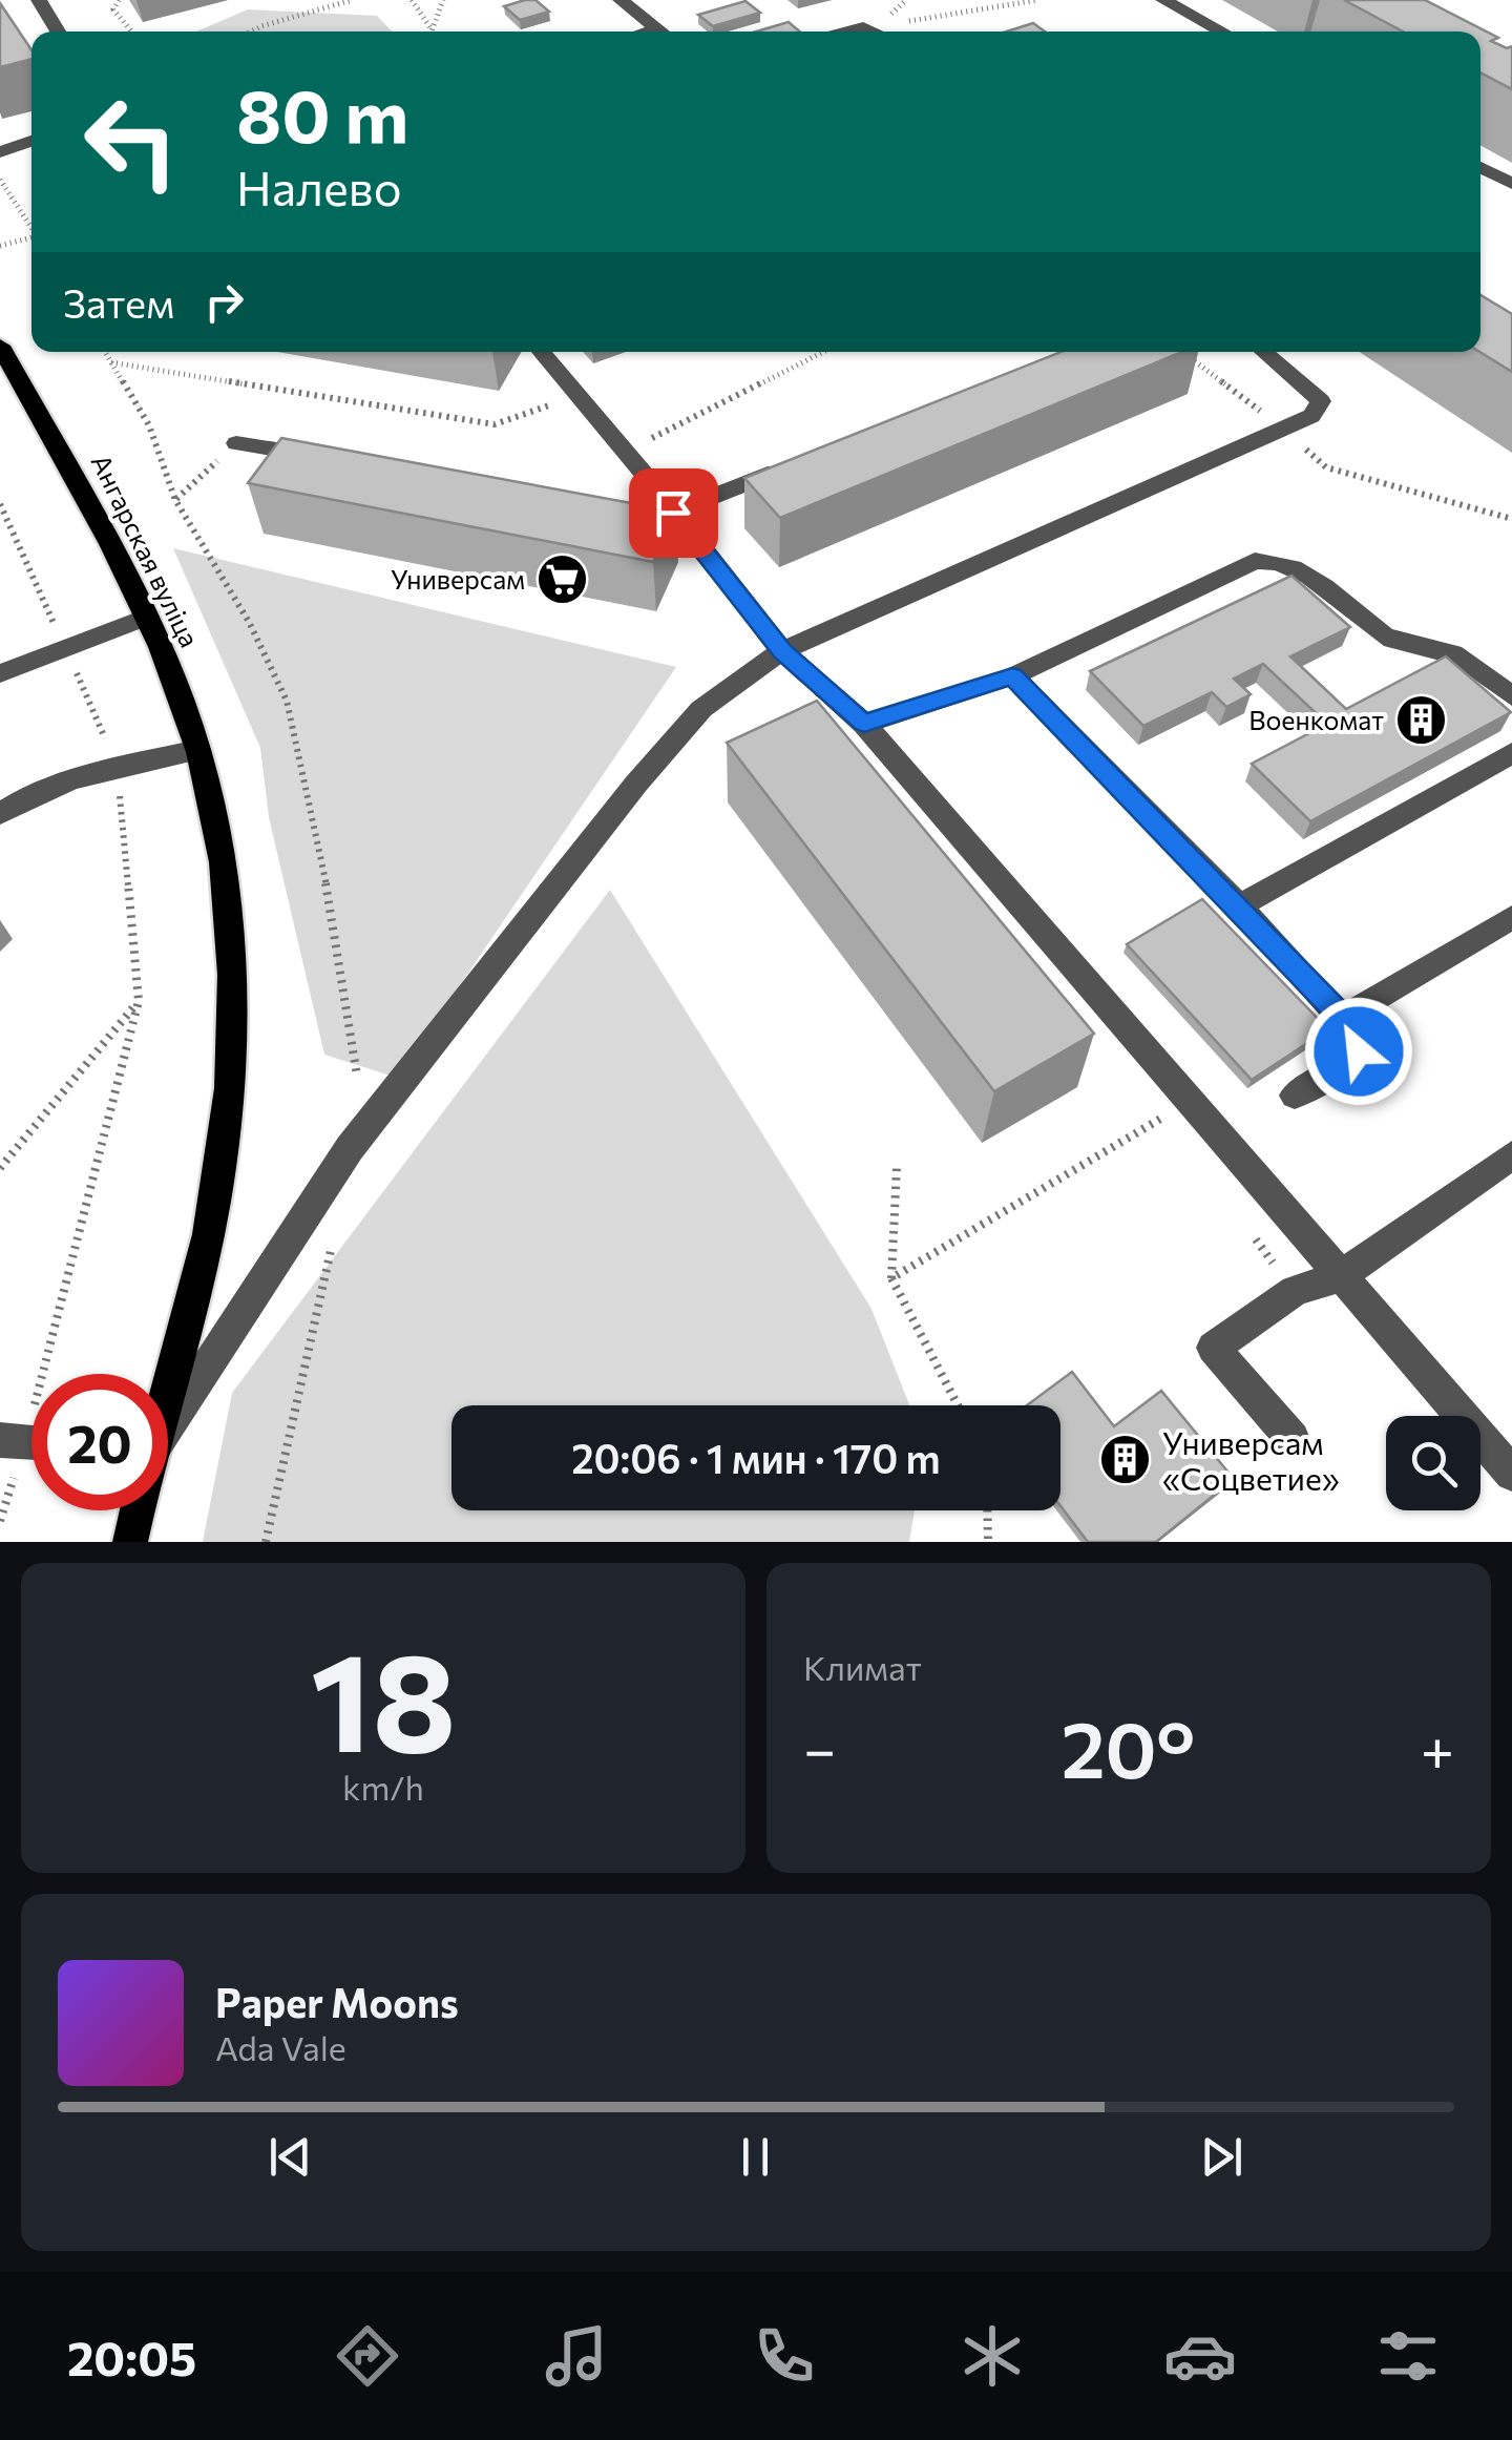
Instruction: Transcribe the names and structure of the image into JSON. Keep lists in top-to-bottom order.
{
  "streets": {
    "main road": ["Ангарская вуліца"]
  },
  "places": {
    "supermarket": ["Универсам"],
    "building": ["Военкомат", "Универсам «Соцветие»"]
  },
  "page": {
    "turn": ["80 m", "Налево"],
    "then": "Затем",
    "limit": "20",
    "trip": "20:06 · 1 мин · 170 m",
    "tile": [
      ["18", "km/h"],
      "Климат"
    ],
    "heat": ["−", "20°", "+"],
    "song": ["Paper Moons", "Ada Vale"],
    "tabs": "20:05"
  }
}
